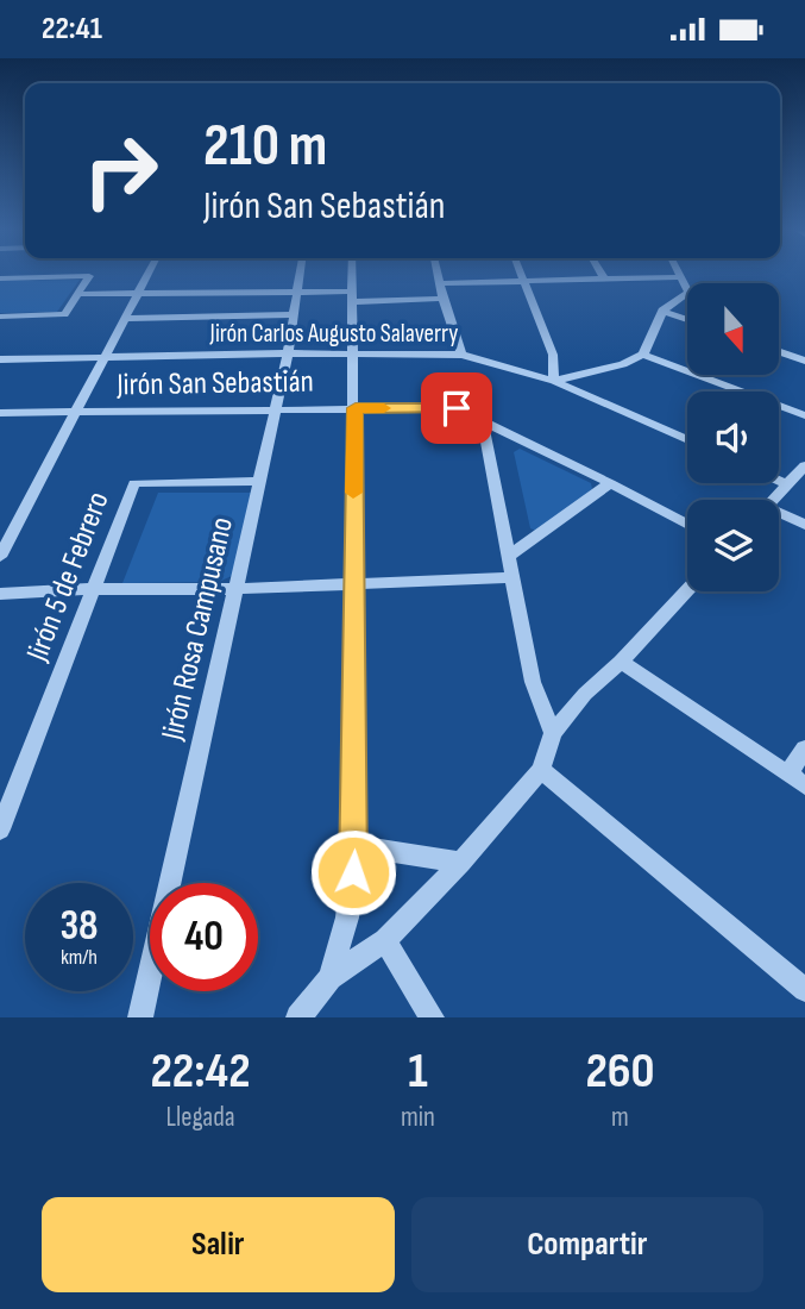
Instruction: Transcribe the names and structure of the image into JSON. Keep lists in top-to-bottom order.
{
  "streets": {
    "street": [
      "Jirón Carlos Augusto Salaverry",
      "Jirón San Sebastián",
      "Jirón 5 de Febrero",
      "Jirón Rosa Campusano"
    ]
  },
  "crossings": [
    ["Jirón Carlos Augusto Salaverry", "Jirón Rosa Campusano"],
    ["Jirón San Sebastián", "Jirón Rosa Campusano"],
    ["Jirón 5 de Febrero", "Jirón Rosa Campusano"]
  ],
  "north": "bottom",
  "page": {
    "status": "22:41",
    "turn": ["210 m", "Jirón San Sebastián"],
    "speed": "38 km/h",
    "limit": "40",
    "eta": [
      "22:42",
      "Llegada",
      "1",
      "min",
      "260",
      "m"
    ],
    "buttons": ["Salir", "Compartir"]
  }
}
